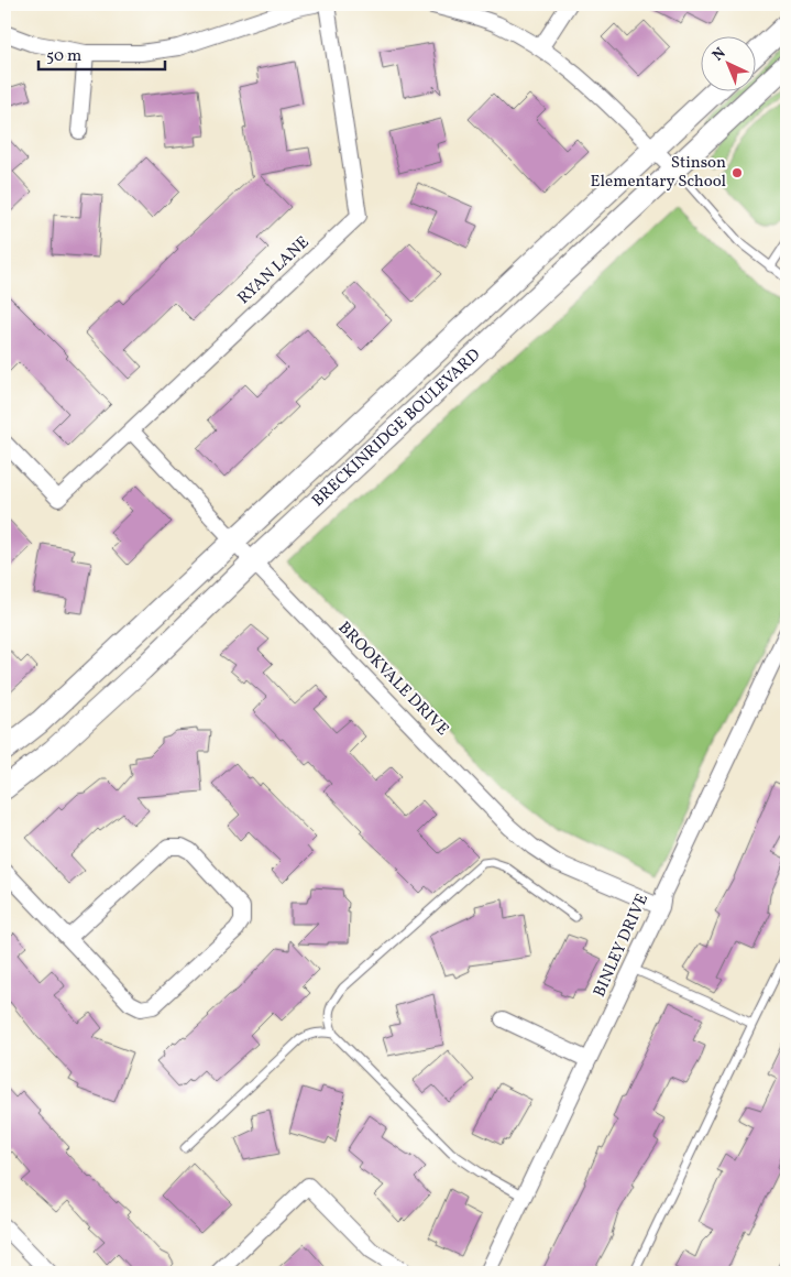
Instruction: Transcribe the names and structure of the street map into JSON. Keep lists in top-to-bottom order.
{
  "streets": {
    "street": [
      "RYAN LANE",
      "BRECKINRIDGE BOULEVARD",
      "BROOKVALE DRIVE",
      "BINLEY DRIVE"
    ]
  },
  "crossings": [
    ["RYAN LANE", "BROOKVALE DRIVE"],
    ["BRECKINRIDGE BOULEVARD", "BROOKVALE DRIVE"],
    ["BROOKVALE DRIVE", "BINLEY DRIVE"]
  ],
  "places": ["Stinson Elementary School"],
  "scale_bar": "50 m",
  "north": "top left"
}
